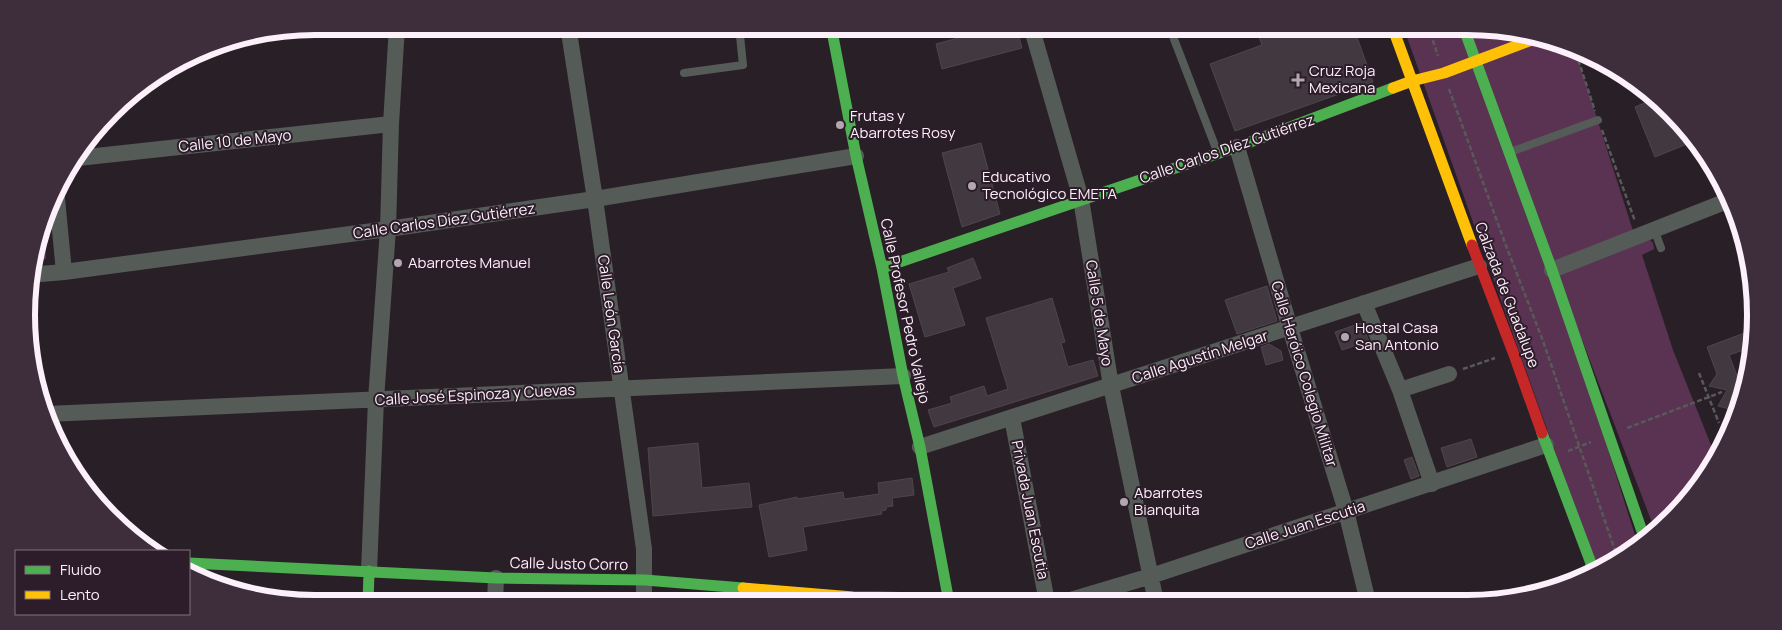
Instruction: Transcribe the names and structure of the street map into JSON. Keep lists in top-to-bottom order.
{
  "streets": {
    "street": [
      "Calle 10 de Mayo",
      "Calle Carlos Díez Gutiérrez",
      "Calzada de Guadalupe",
      "Calle Profesor Pedro Vallejo",
      "Calle 5 de Mayo",
      "Calle León García",
      "Calle Agustín Melgar",
      "Calle Heróico Colegio Militar",
      "Calle José Espinoza y Cuevas",
      "Privada Juan Escutia",
      "Calle Juan Escutia",
      "Calle Justo Corro"
    ]
  },
  "crossings": [
    ["Calle Carlos Díez Gutiérrez", "Calzada de Guadalupe"],
    ["Calle Carlos Díez Gutiérrez", "Calle Profesor Pedro Vallejo"],
    ["Calle Carlos Díez Gutiérrez", "Calle 5 de Mayo"],
    ["Calle Carlos Díez Gutiérrez", "Calle León García"],
    ["Calle Carlos Díez Gutiérrez", "Calle Heróico Colegio Militar"],
    ["Calzada de Guadalupe", "Calle Agustín Melgar"],
    ["Calzada de Guadalupe", "Calle Juan Escutia"],
    ["Calle Profesor Pedro Vallejo", "Calle Agustín Melgar"],
    ["Calle Profesor Pedro Vallejo", "Calle José Espinoza y Cuevas"],
    ["Calle 5 de Mayo", "Calle Agustín Melgar"],
    ["Calle 5 de Mayo", "Calle Juan Escutia"],
    ["Calle León García", "Calle José Espinoza y Cuevas"],
    ["Calle León García", "Calle Justo Corro"],
    ["Calle Agustín Melgar", "Calle Heróico Colegio Militar"],
    ["Calle Agustín Melgar", "Privada Juan Escutia"],
    ["Calle Heróico Colegio Militar", "Calle Juan Escutia"]
  ],
  "places": {
    "health": ["Cruz Roja Mexicana"],
    "other": [
      "Frutas y Abarrotes Rosy",
      "Educativo Tecnológico EMETA",
      "Abarrotes Manuel",
      "Hostal Casa San Antonio",
      "Abarrotes Bianquita"
    ]
  },
  "legend": ["Fluido", "Lento"]
}
